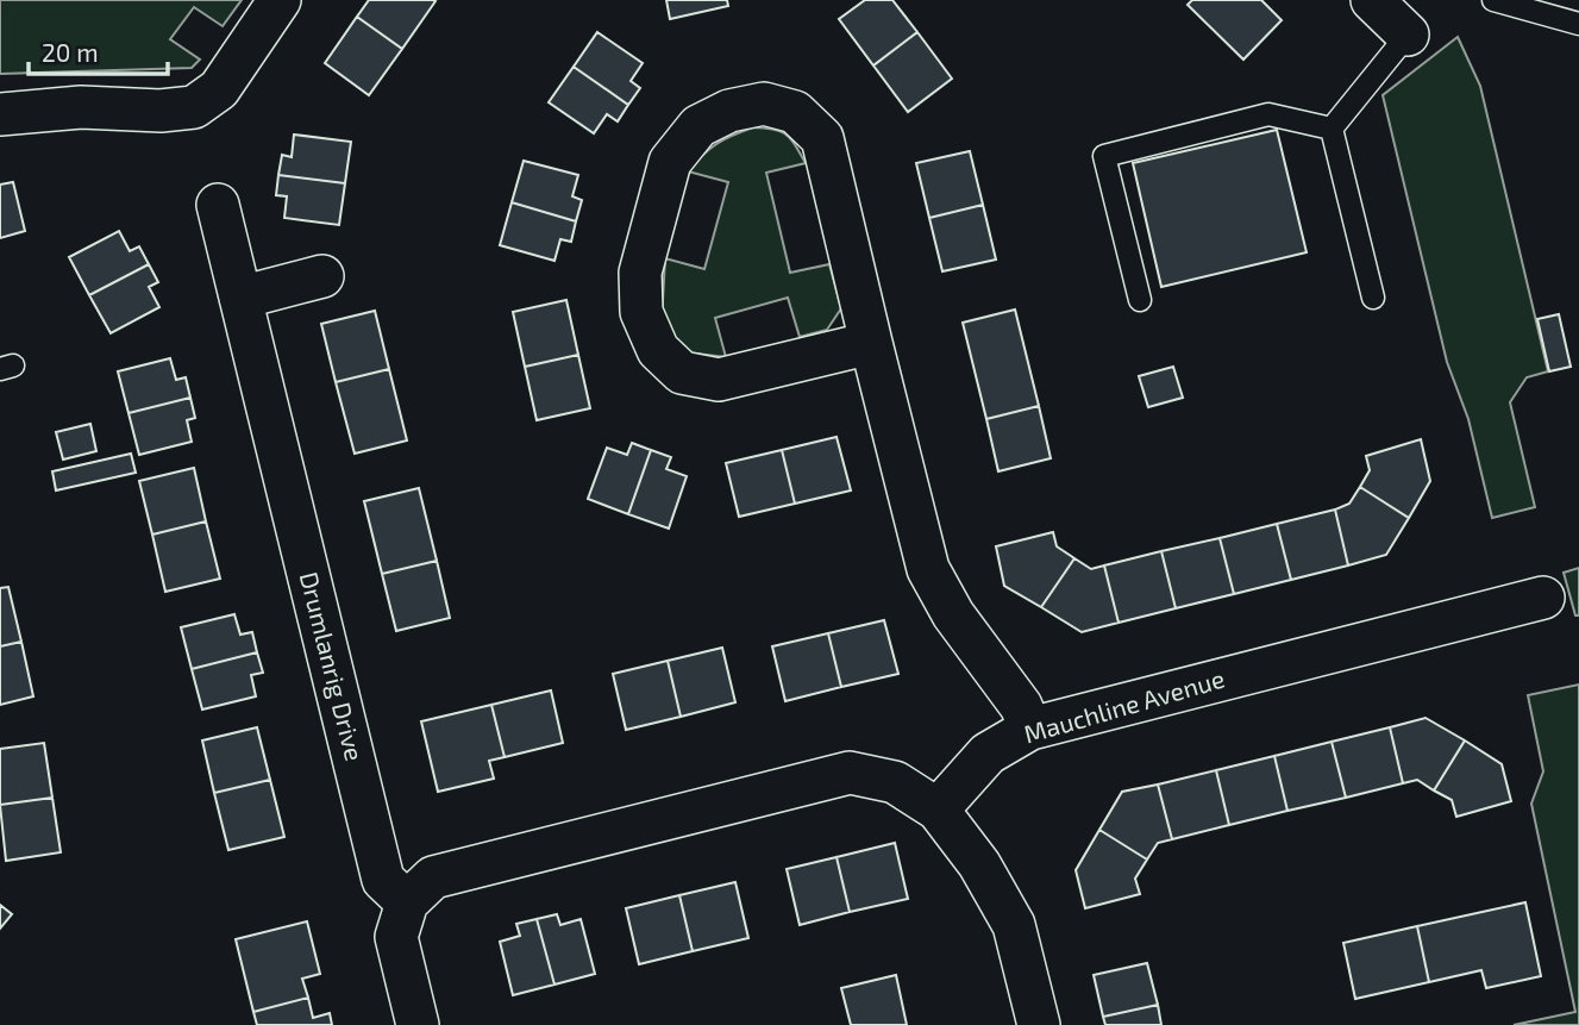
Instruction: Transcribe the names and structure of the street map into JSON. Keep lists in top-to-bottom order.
{
  "streets": {
    "street": ["Drumlanrig Drive", "Mauchline Avenue"]
  },
  "scale_bar": "20 m"
}
